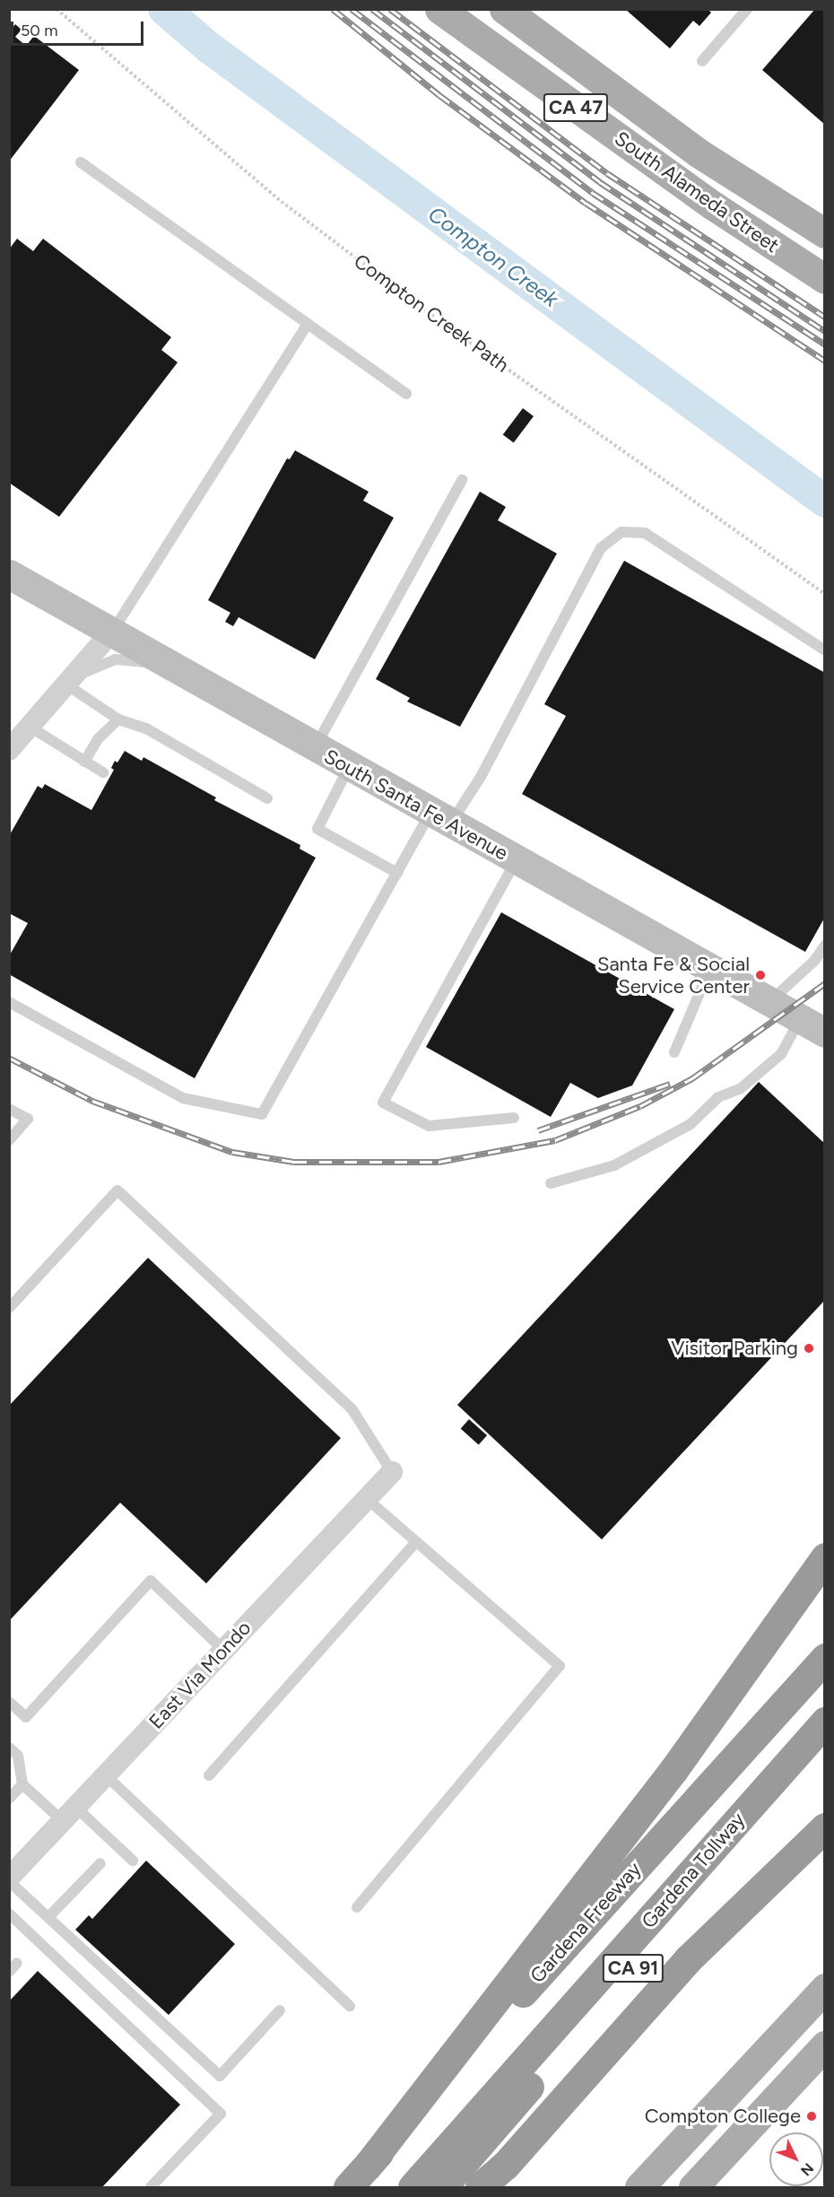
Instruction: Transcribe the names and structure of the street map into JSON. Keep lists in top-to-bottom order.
{
  "streets": {
    "highway": ["Gardena Tollway", "Gardena Freeway", "CA 91"],
    "main road": ["CA 47", "South Alameda Street", "South Santa Fe Avenue"],
    "street": ["East Via Mondo"],
    "path": ["Compton Creek Path"]
  },
  "water": ["Compton Creek"],
  "places": ["Santa Fe & Social Service Center", "Visitor Parking", "Compton College"],
  "scale_bar": "50 m",
  "north": "bottom right"
}
